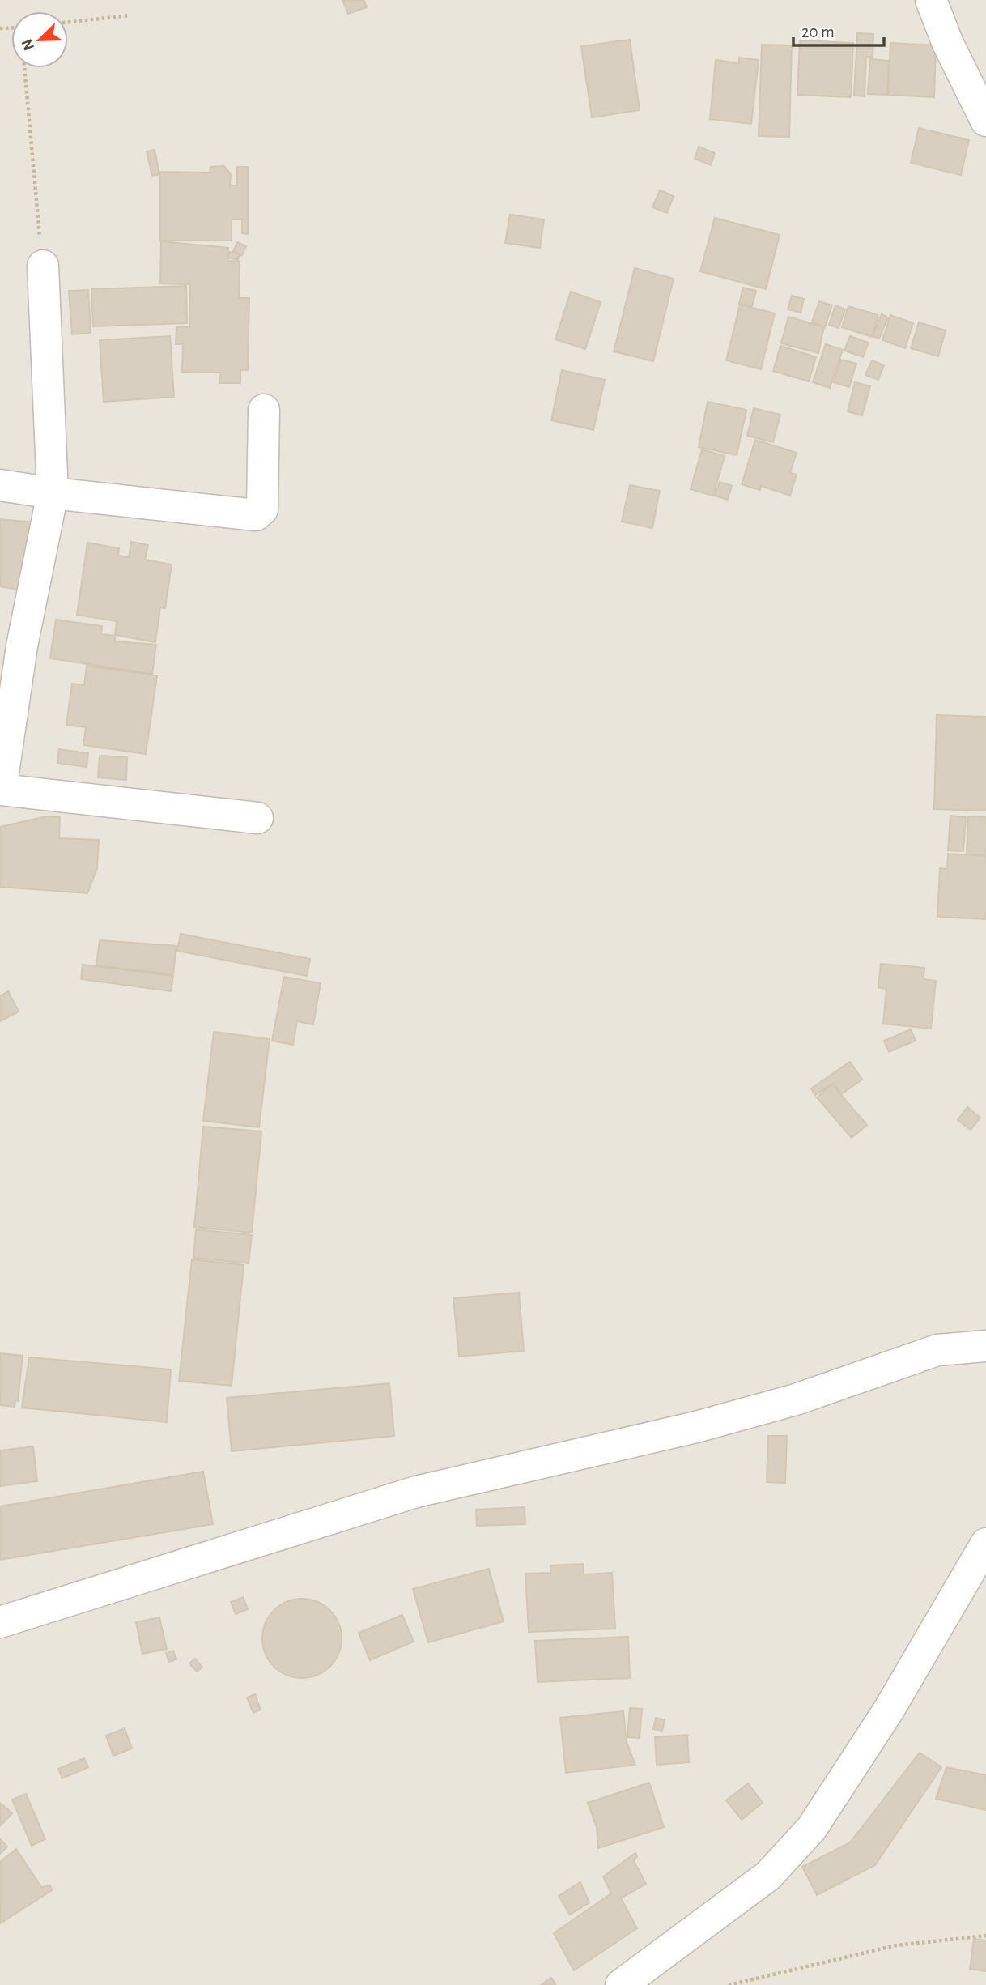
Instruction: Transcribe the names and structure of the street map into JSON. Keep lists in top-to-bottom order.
{
  "scale_bar": "20 m",
  "north": "bottom left"
}
